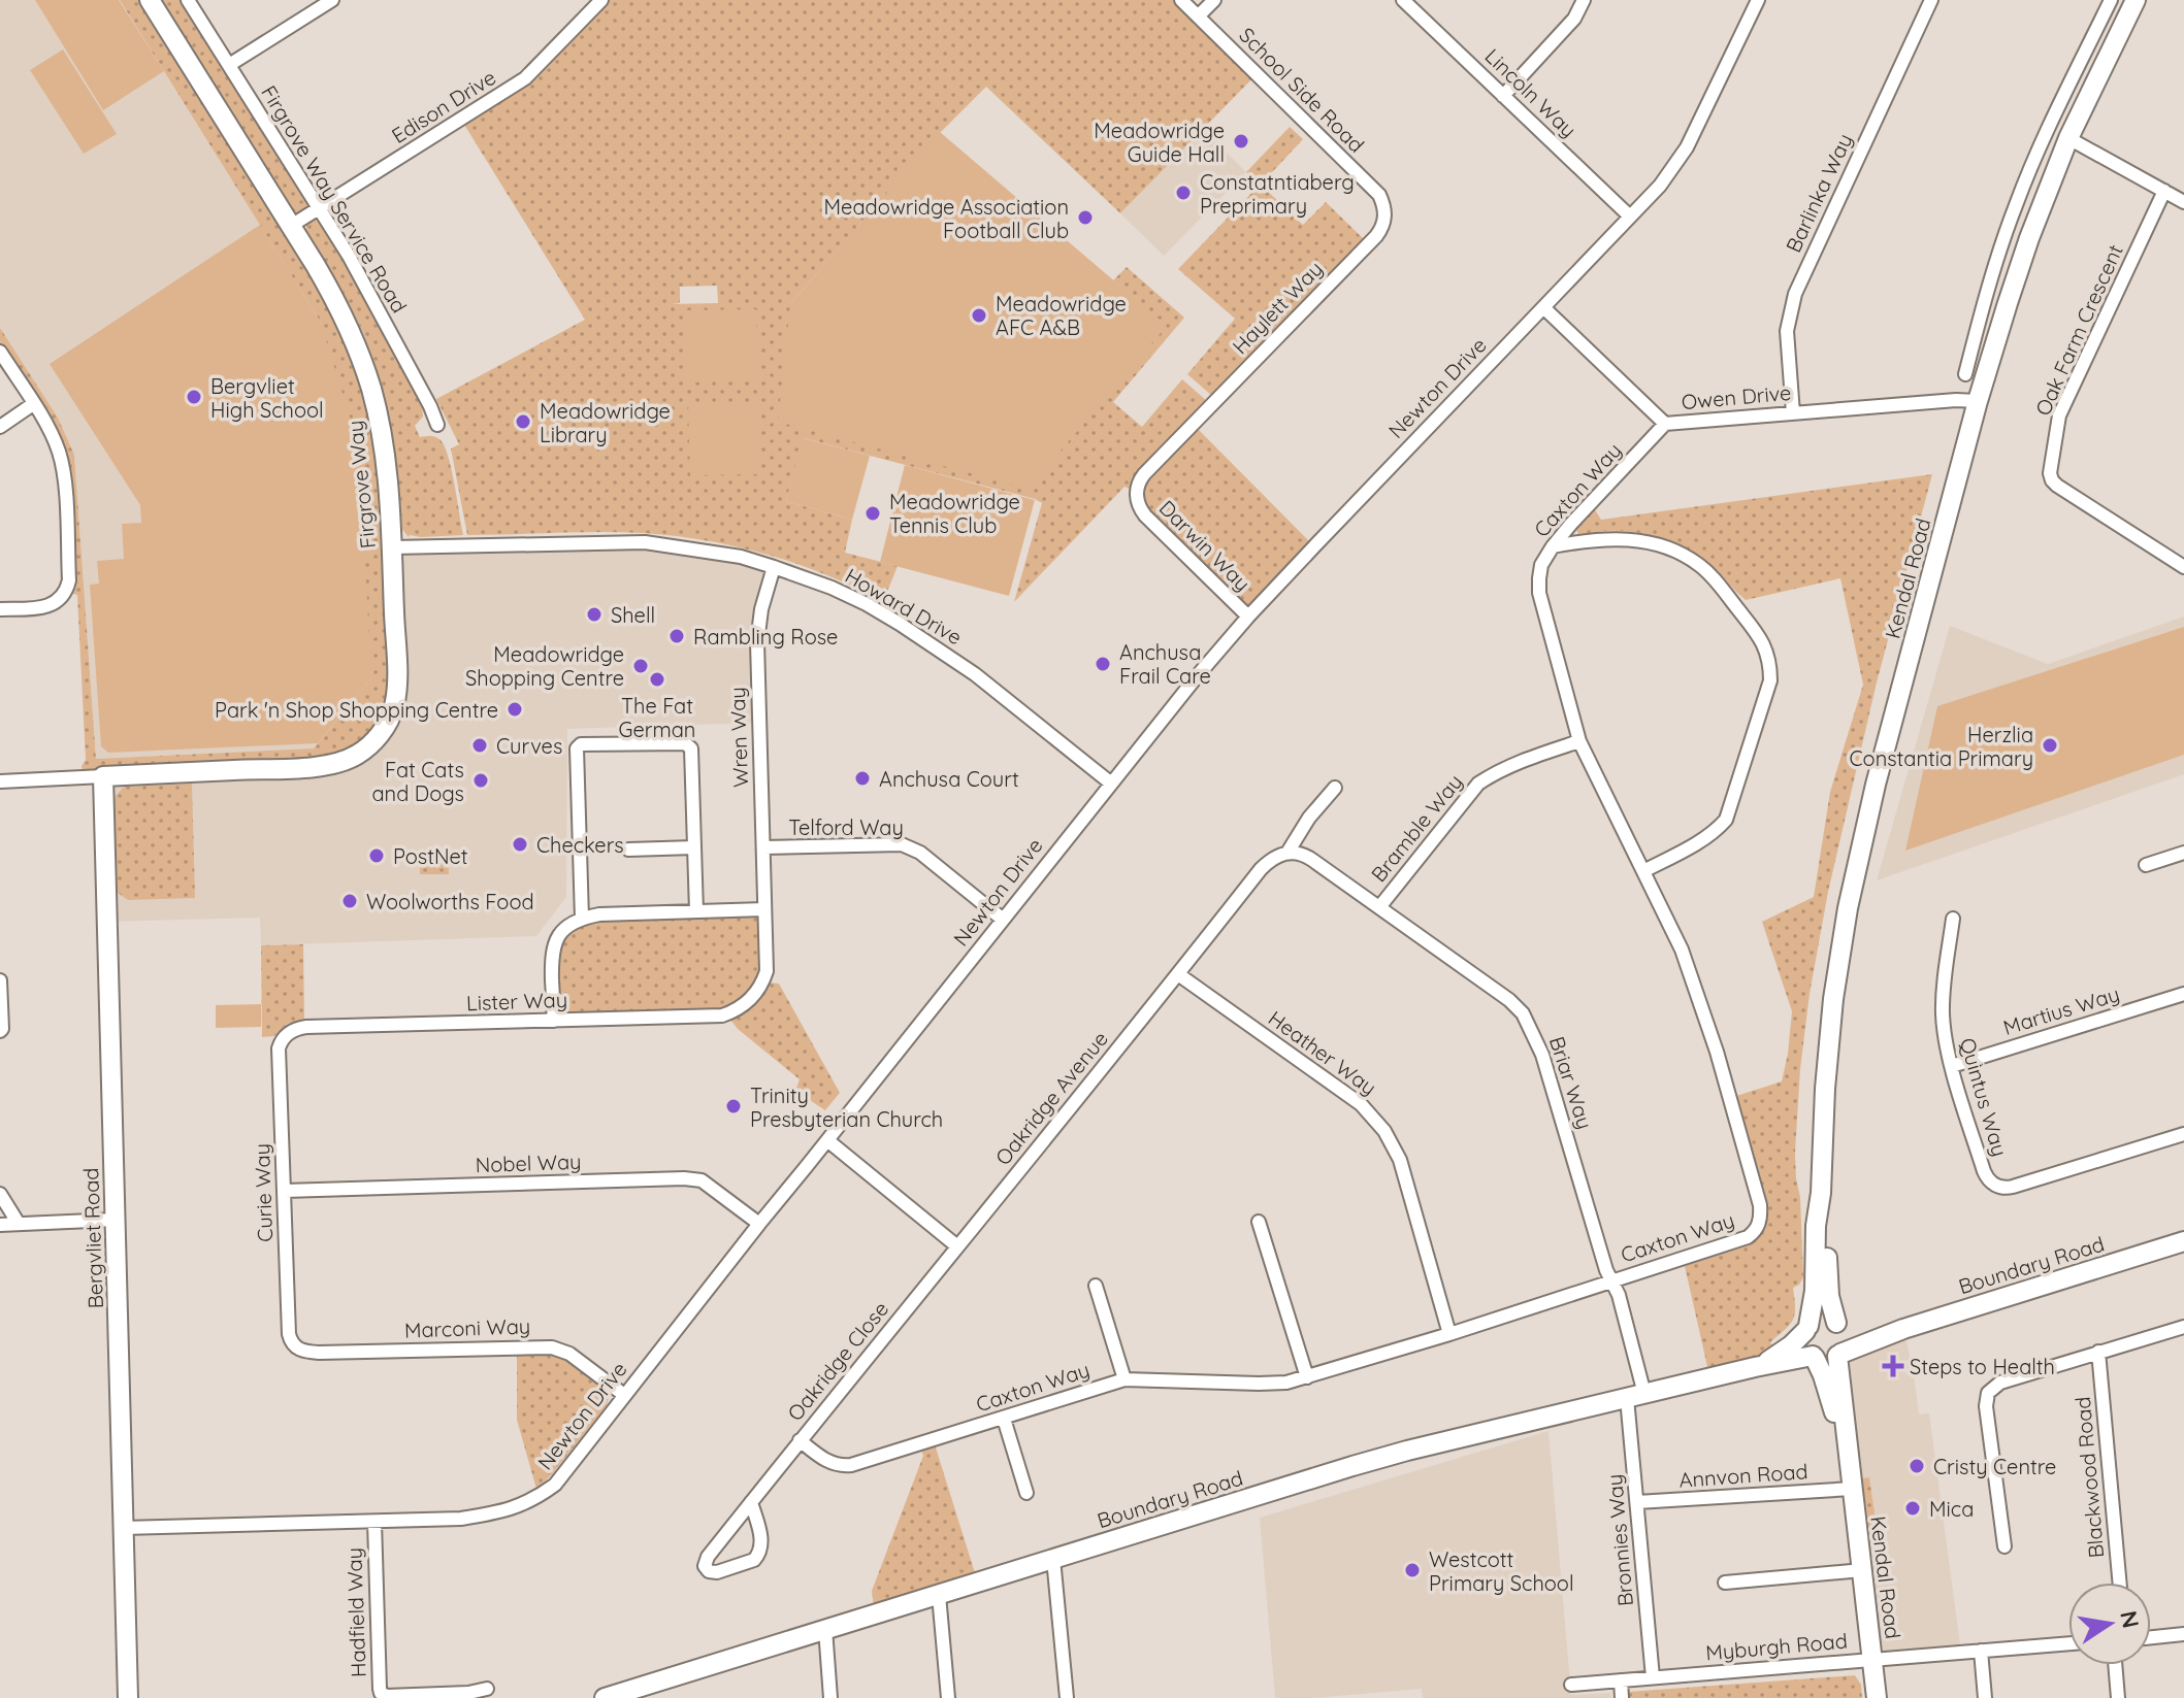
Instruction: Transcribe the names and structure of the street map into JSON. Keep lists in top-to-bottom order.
{
  "streets": {
    "street": [
      "School Side Road",
      "Lincoln Way",
      "Edison Drive",
      "Barlinka Way",
      "Firgrove Way Service Road",
      "Haylett Way",
      "Oak Farm Crescent",
      "Newton Drive",
      "Owen Drive",
      "Firgrove Way",
      "Caxton Way",
      "Darwin Way",
      "Kendal Road",
      "Howard Drive",
      "Wren Way",
      "Telford Way",
      "Bramble Way",
      "Lister Way",
      "Martius Way",
      "Heather Way",
      "Briar Way",
      "Quintus Way",
      "Oakridge Avenue",
      "Nobel Way",
      "Curie Way",
      "Bergvliet Road",
      "Boundary Road",
      "Marconi Way",
      "Oakridge Close",
      "Annvon Road",
      "Blackwood Road",
      "Bronnies Way",
      "Hadfield Way",
      "Myburgh Road"
    ]
  },
  "crossings": [
    ["School Side Road", "Haylett Way"],
    ["Lincoln Way", "Newton Drive"],
    ["Edison Drive", "Firgrove Way Service Road"],
    ["Edison Drive", "Firgrove Way"],
    ["Barlinka Way", "Owen Drive"],
    ["Haylett Way", "Darwin Way"],
    ["Newton Drive", "Owen Drive"],
    ["Newton Drive", "Darwin Way"],
    ["Newton Drive", "Howard Drive"],
    ["Newton Drive", "Telford Way"],
    ["Newton Drive", "Nobel Way"],
    ["Newton Drive", "Bergvliet Road"],
    ["Newton Drive", "Marconi Way"],
    ["Newton Drive", "Hadfield Way"],
    ["Owen Drive", "Caxton Way"],
    ["Owen Drive", "Kendal Road"],
    ["Firgrove Way", "Howard Drive"],
    ["Firgrove Way", "Bergvliet Road"],
    ["Caxton Way", "Bramble Way"],
    ["Caxton Way", "Heather Way"],
    ["Caxton Way", "Briar Way"],
    ["Caxton Way", "Oakridge Close"],
    ["Kendal Road", "Boundary Road"],
    ["Kendal Road", "Annvon Road"],
    ["Kendal Road", "Myburgh Road"],
    ["Howard Drive", "Wren Way"],
    ["Wren Way", "Telford Way"],
    ["Wren Way", "Lister Way"],
    ["Bramble Way", "Briar Way"],
    ["Lister Way", "Curie Way"],
    ["Martius Way", "Quintus Way"],
    ["Heather Way", "Oakridge Avenue"],
    ["Briar Way", "Oakridge Avenue"],
    ["Briar Way", "Boundary Road"],
    ["Briar Way", "Bronnies Way"],
    ["Oakridge Avenue", "Oakridge Close"],
    ["Nobel Way", "Curie Way"],
    ["Curie Way", "Marconi Way"],
    ["Boundary Road", "Bronnies Way"],
    ["Annvon Road", "Bronnies Way"],
    ["Bronnies Way", "Myburgh Road"]
  ],
  "places": {
    "other": [
      "Meadowridge Guide Hall",
      "Constatntiaberg Preprimary",
      "Meadowridge Association Football Club",
      "Meadowridge AFC A&B",
      "Bergvliet High School",
      "Meadowridge Library",
      "Meadowridge Tennis Club",
      "Shell",
      "Rambling Rose",
      "Anchusa Frail Care",
      "Meadowridge Shopping Centre",
      "The Fat German",
      "Park 'n Shop Shopping Centre",
      "Curves",
      "Herzlia Constantia Primary",
      "Anchusa Court",
      "Fat Cats and Dogs",
      "Checkers",
      "PostNet",
      "Woolworths Food",
      "Trinity Presbyterian Church",
      "Cristy Centre",
      "Mica",
      "Westcott Primary School"
    ],
    "health": ["Steps to Health"]
  },
  "north": "right"
}
